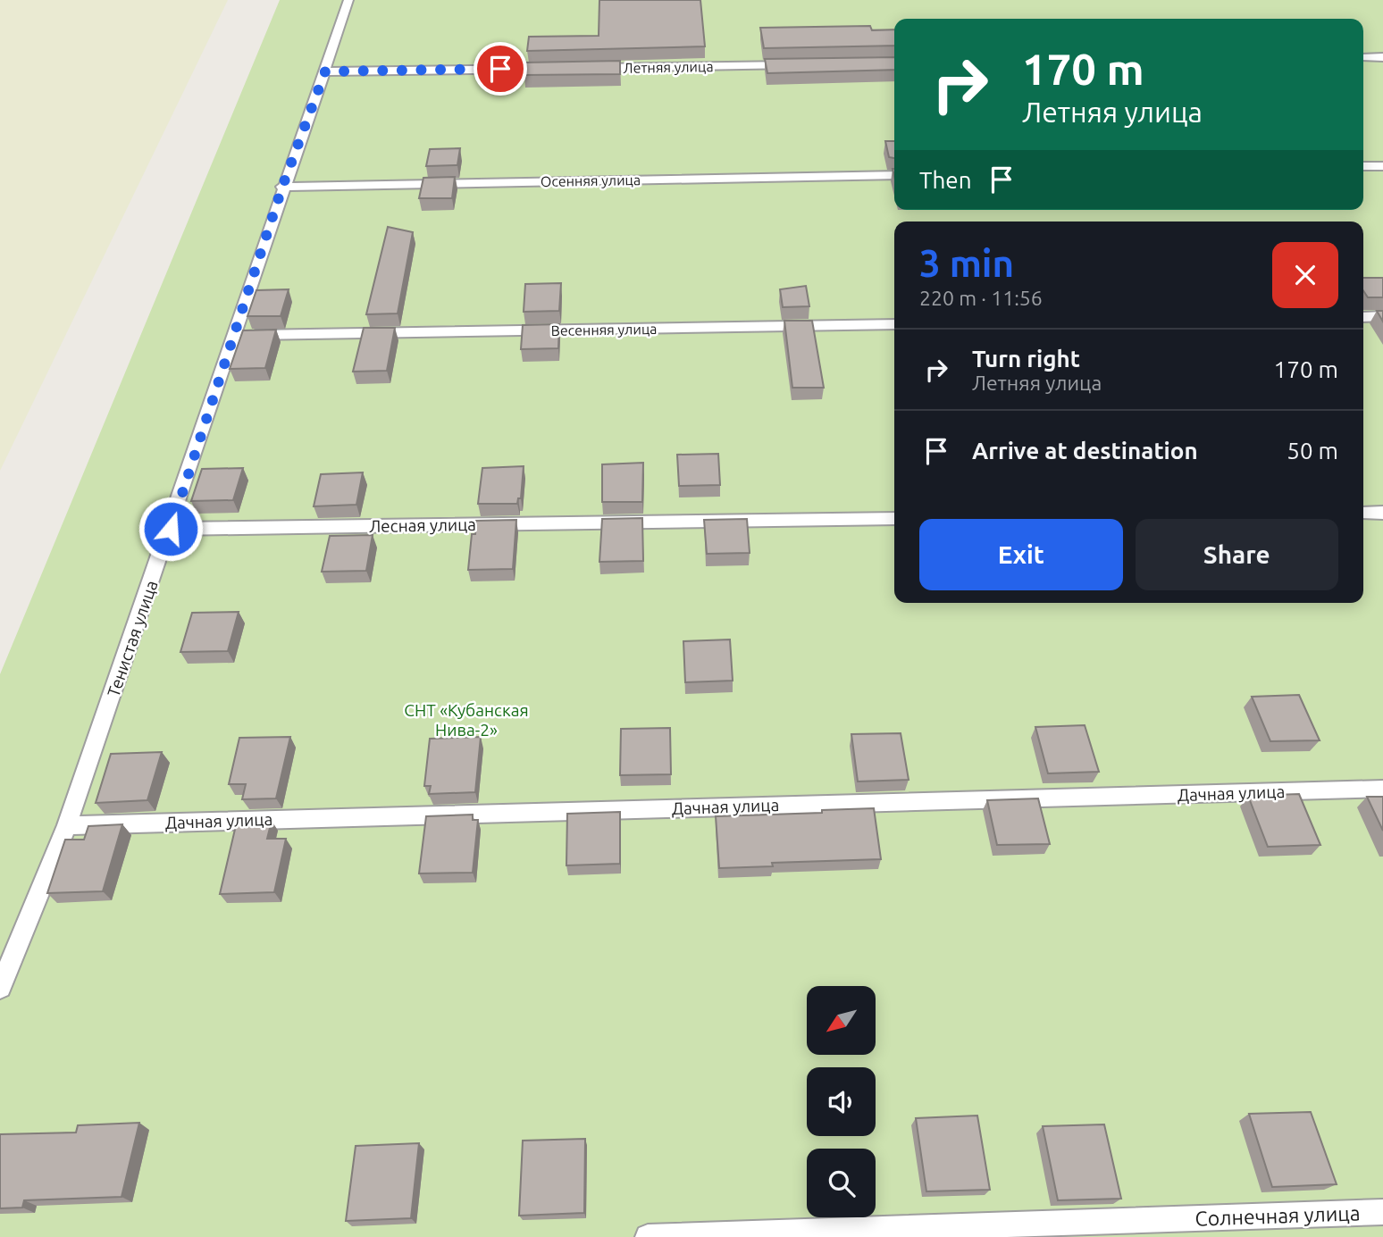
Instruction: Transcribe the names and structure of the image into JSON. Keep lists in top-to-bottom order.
{
  "streets": {
    "lane": [
      "Летняя улица",
      "Осенняя улица",
      "Весенняя улица",
      "Лесная улица",
      "Тенистая улица",
      "Дачная улица",
      "Солнечная улица"
    ]
  },
  "crossings": [
    ["Осенняя улица", "Тенистая улица"],
    ["Весенняя улица", "Тенистая улица"],
    ["Лесная улица", "Тенистая улица"],
    ["Тенистая улица", "Дачная улица"]
  ],
  "parks": ["СНТ «Кубанская Нива-2»"],
  "north": "bottom left",
  "page": {
    "turn": ["170 m", "Летняя улица"],
    "then": "Then",
    "heading": ["3 min", "220 m · 11:56"],
    "list": [
      {
        "name": "Turn right",
        "note": "Летняя улица",
        "value": "170 m"
      },
      {
        "name": "Arrive at destination",
        "value": "50 m"
      }
    ],
    "buttons": ["Exit", "Share"]
  }
}
